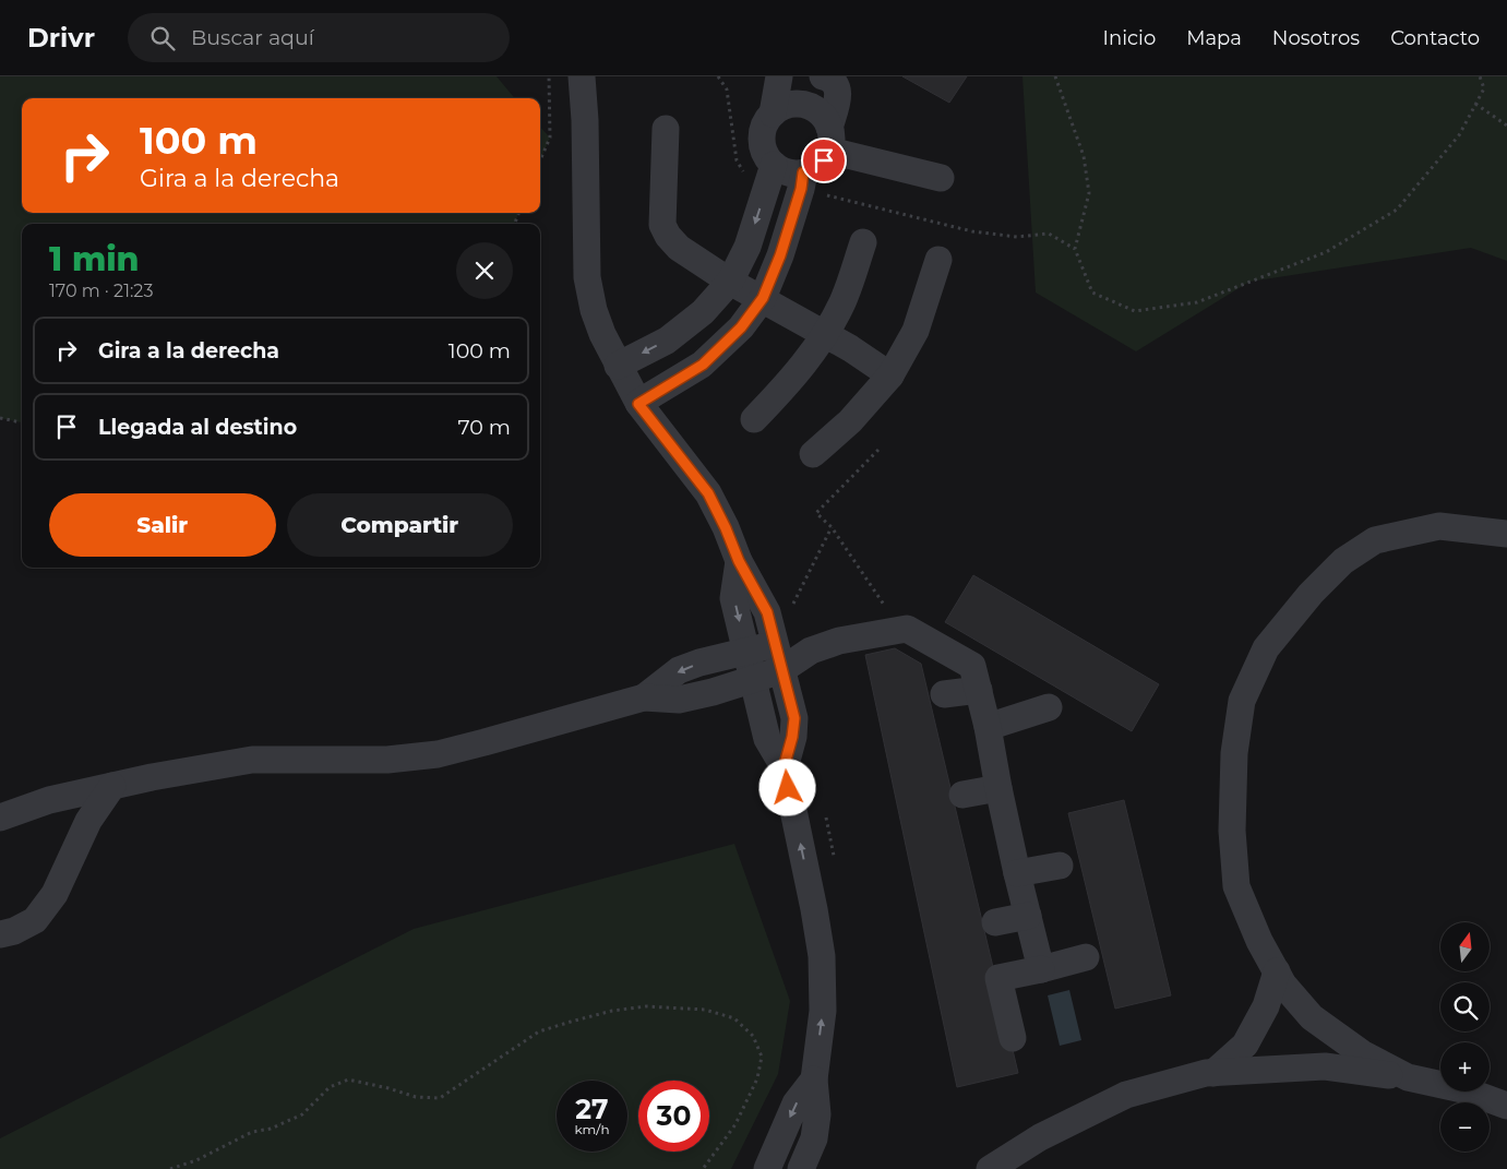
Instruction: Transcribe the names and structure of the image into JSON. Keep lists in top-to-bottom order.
{
  "north": "top",
  "page": {
    "header": "Drivr",
    "search": "Buscar aquí",
    "nav": [
      "Inicio",
      "Mapa",
      "Nosotros",
      "Contacto"
    ],
    "turn": ["100 m", "Gira a la derecha"],
    "heading": ["1 min", "170 m · 21:23"],
    "list": [
      {
        "name": "Gira a la derecha",
        "value": "100 m"
      },
      {
        "name": "Llegada al destino",
        "value": "70 m"
      }
    ],
    "buttons": ["Salir", "Compartir"],
    "map_buttons": ["+", "−"],
    "speed": "27 km/h",
    "limit": "30"
  }
}
